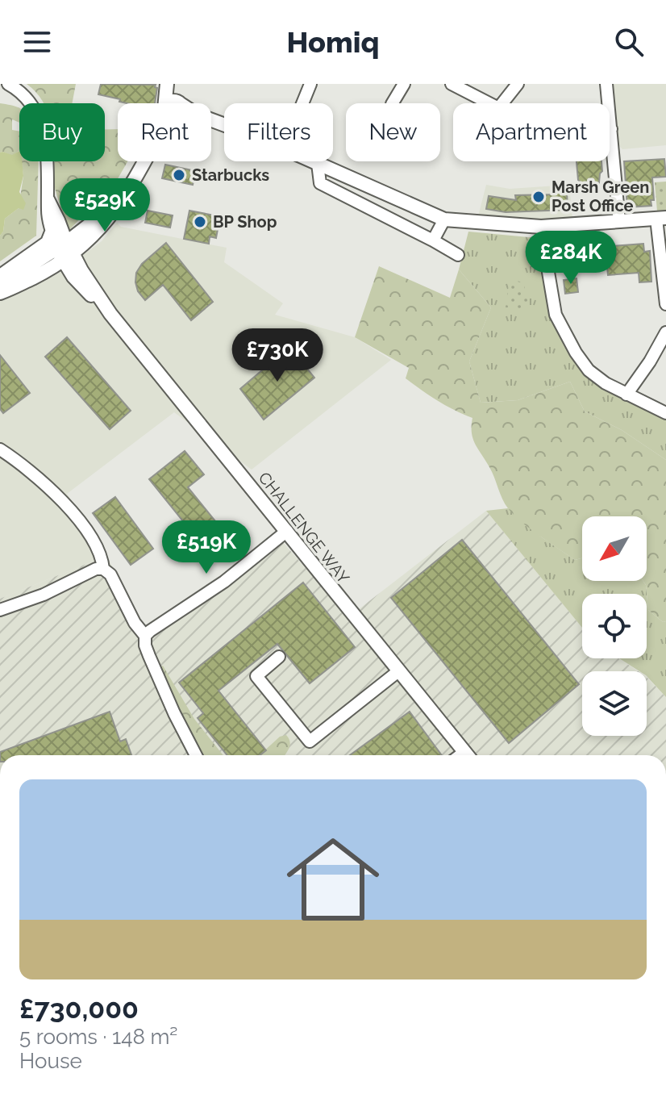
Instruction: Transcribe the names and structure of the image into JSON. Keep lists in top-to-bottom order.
{
  "streets": {
    "street": ["CHALLENGE WAY"]
  },
  "places": ["Starbucks", "Marsh Green Post Office", "BP Shop"],
  "north": "bottom left",
  "page": {
    "header": "Homiq",
    "chip": [
      "Buy",
      "Rent",
      "Filters",
      "New",
      "Apartment"
    ],
    "price": [
      "£529K",
      "£284K",
      "£730K",
      "£519K"
    ],
    "list": [
      {
        "name": "£730,000",
        "note": "5 rooms · 148 m² · House"
      }
    ]
  }
}
